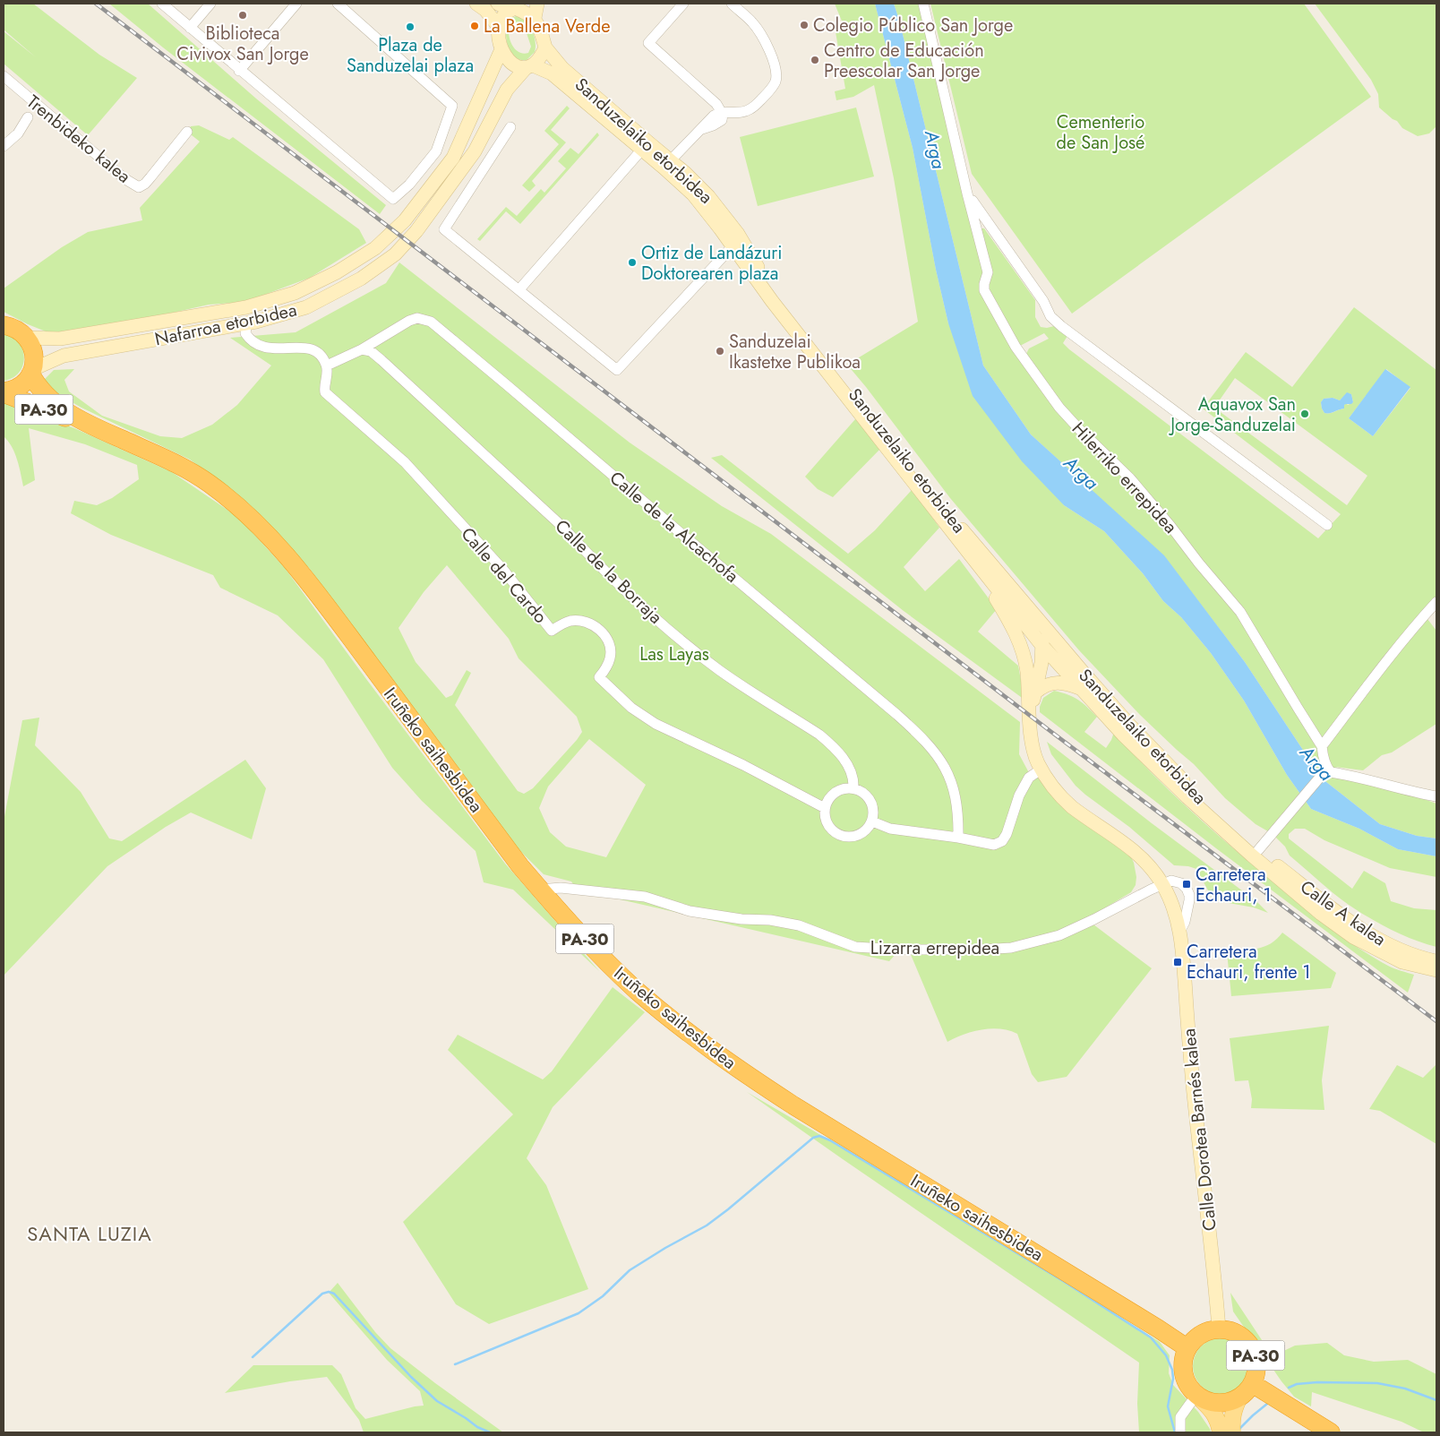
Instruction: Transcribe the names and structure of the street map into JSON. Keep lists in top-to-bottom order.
{
  "streets": {
    "highway": ["PA-30", "Iruñeko saihesbidea"],
    "main road": [
      "Sanduzelaiko etorbidea",
      "Nafarroa etorbidea",
      "Calle A kalea",
      "Calle Dorotea Barnés kalea"
    ],
    "street": [
      "Trenbideko kalea",
      "Hilerriko errepidea",
      "Calle de la Alcachofa",
      "Calle de la Borraja",
      "Calle del Cardo",
      "Lizarra errepidea"
    ]
  },
  "crossings": [
    ["Sanduzelaiko etorbidea", "Nafarroa etorbidea"],
    ["Sanduzelaiko etorbidea", "Calle A kalea"],
    ["Nafarroa etorbidea", "PA-30"],
    ["Nafarroa etorbidea", "Iruñeko saihesbidea"],
    ["PA-30", "Iruñeko saihesbidea"],
    ["PA-30", "Calle Dorotea Barnés kalea"],
    ["Calle de la Alcachofa", "Calle de la Borraja"],
    ["Calle de la Alcachofa", "Calle del Cardo"],
    ["Calle de la Borraja", "Calle del Cardo"],
    ["Iruñeko saihesbidea", "Lizarra errepidea"],
    ["Iruñeko saihesbidea", "Calle Dorotea Barnés kalea"]
  ],
  "districts": ["SANTA LUZIA"],
  "water": ["Arga"],
  "parks": ["Cementerio de San José", "Las Layas"],
  "places": {
    "other": [
      "Biblioteca Civivox San Jorge",
      "Colegio Público San Jorge",
      "La Ballena Verde",
      "Plaza de Sanduzelai plaza",
      "Centro de Educación Preescolar San Jorge",
      "Ortiz de Landázuri Doktorearen plaza",
      "Sanduzelai Ikastetxe Publikoa",
      "Aquavox San Jorge-Sanduzelai"
    ],
    "transit": ["Carretera Echauri, 1", "Carretera Echauri, frente 1"]
  }
}
